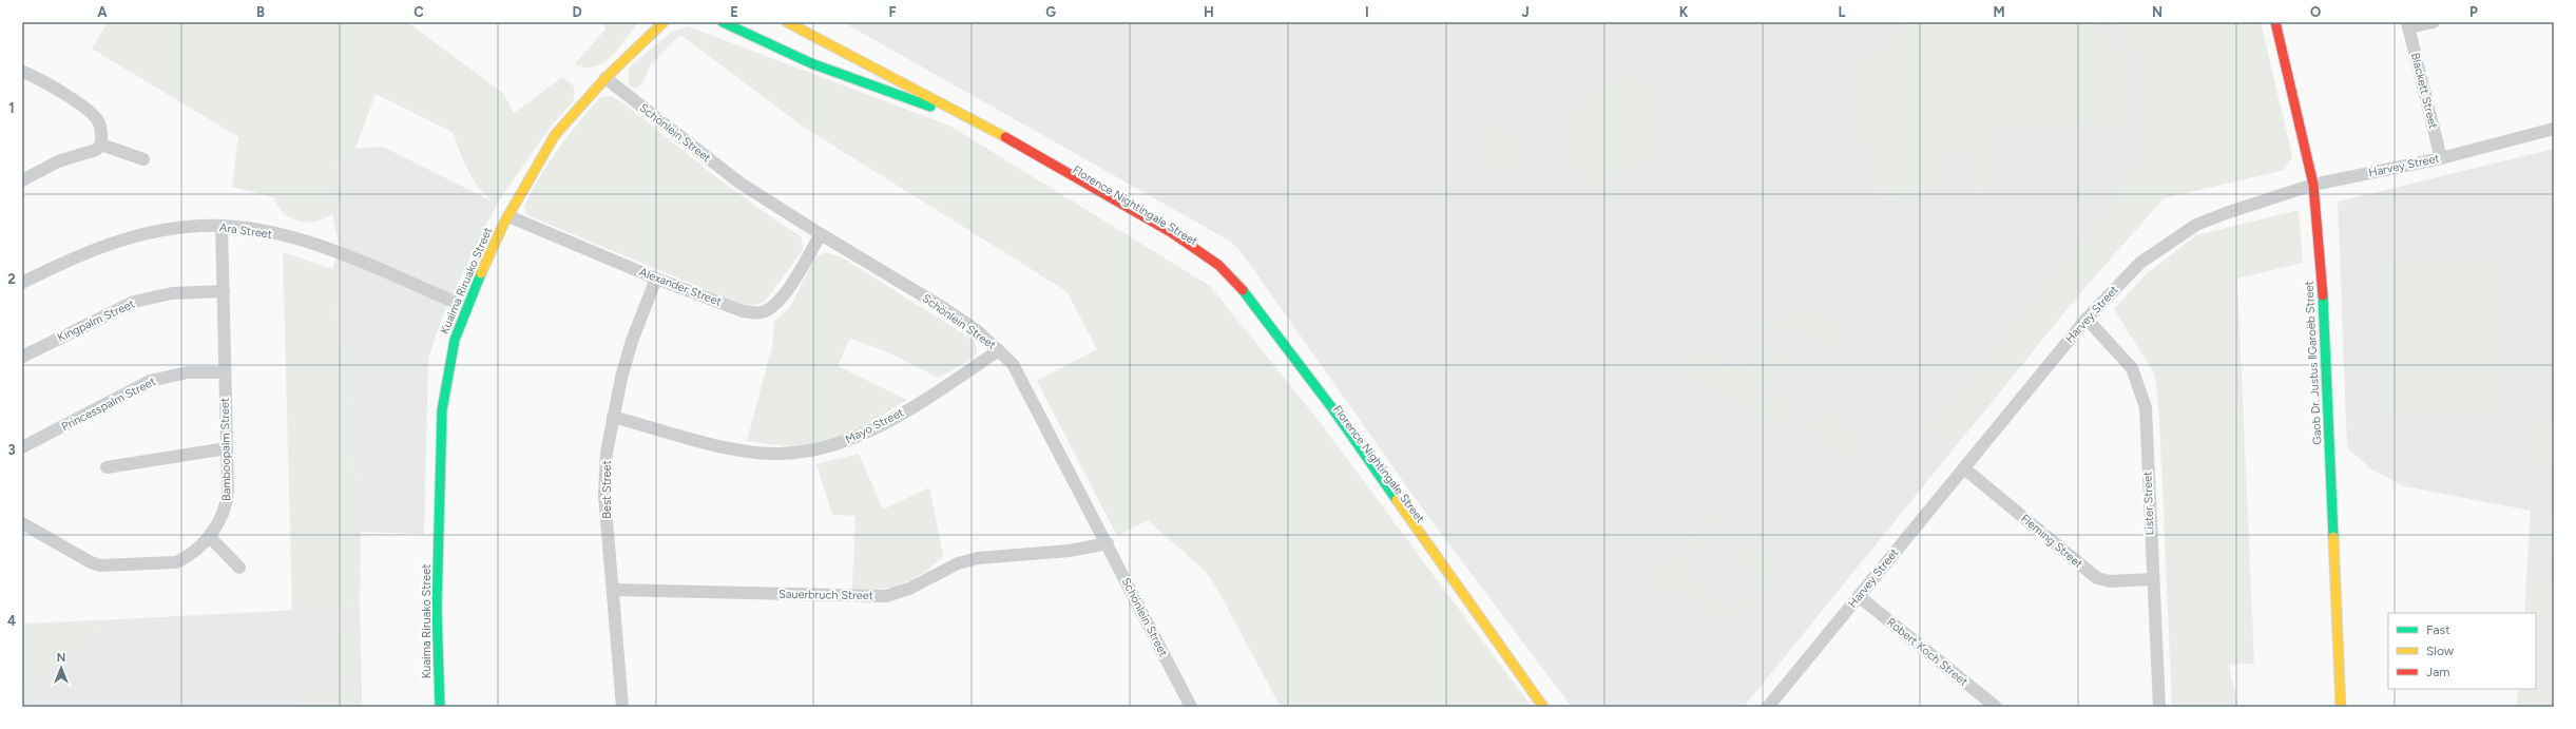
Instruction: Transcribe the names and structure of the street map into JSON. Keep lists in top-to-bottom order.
{
  "streets": {
    "main road": ["Florence Nightingale Street", "Kuaima Riruako Street", "Gaob Dr. Justus ǁGaroëb Street"],
    "street": [
      "Blackett Street",
      "Schönlein Street",
      "Harvey Street",
      "Ara Street",
      "Alexander Street",
      "Kingpalm Street",
      "Princesspalm Street",
      "Mayo Street",
      "Bamboopalm Street",
      "Best Street",
      "Lister Street",
      "Fleming Street",
      "Sauerbruch Street",
      "Robert Koch Street"
    ]
  },
  "crossings": [
    ["Blackett Street", "Harvey Street"],
    ["Schönlein Street", "Kuaima Riruako Street"],
    ["Schönlein Street", "Alexander Street"],
    ["Schönlein Street", "Mayo Street"],
    ["Schönlein Street", "Sauerbruch Street"],
    ["Harvey Street", "Gaob Dr. Justus ǁGaroëb Street"],
    ["Harvey Street", "Lister Street"],
    ["Harvey Street", "Fleming Street"],
    ["Harvey Street", "Robert Koch Street"],
    ["Ara Street", "Kuaima Riruako Street"],
    ["Ara Street", "Bamboopalm Street"],
    ["Kuaima Riruako Street", "Alexander Street"],
    ["Alexander Street", "Best Street"],
    ["Kingpalm Street", "Bamboopalm Street"],
    ["Princesspalm Street", "Bamboopalm Street"],
    ["Mayo Street", "Best Street"],
    ["Best Street", "Sauerbruch Street"],
    ["Lister Street", "Fleming Street"]
  ],
  "legend": ["Fast", "Slow", "Jam"],
  "north": "top",
  "grid": {
    "columns": [
      "A",
      "B",
      "C",
      "D",
      "E",
      "F",
      "G",
      "H",
      "I",
      "J",
      "K",
      "L",
      "M",
      "N",
      "O",
      "P"
    ],
    "rows": [
      "1",
      "2",
      "3",
      "4"
    ]
  }
}
